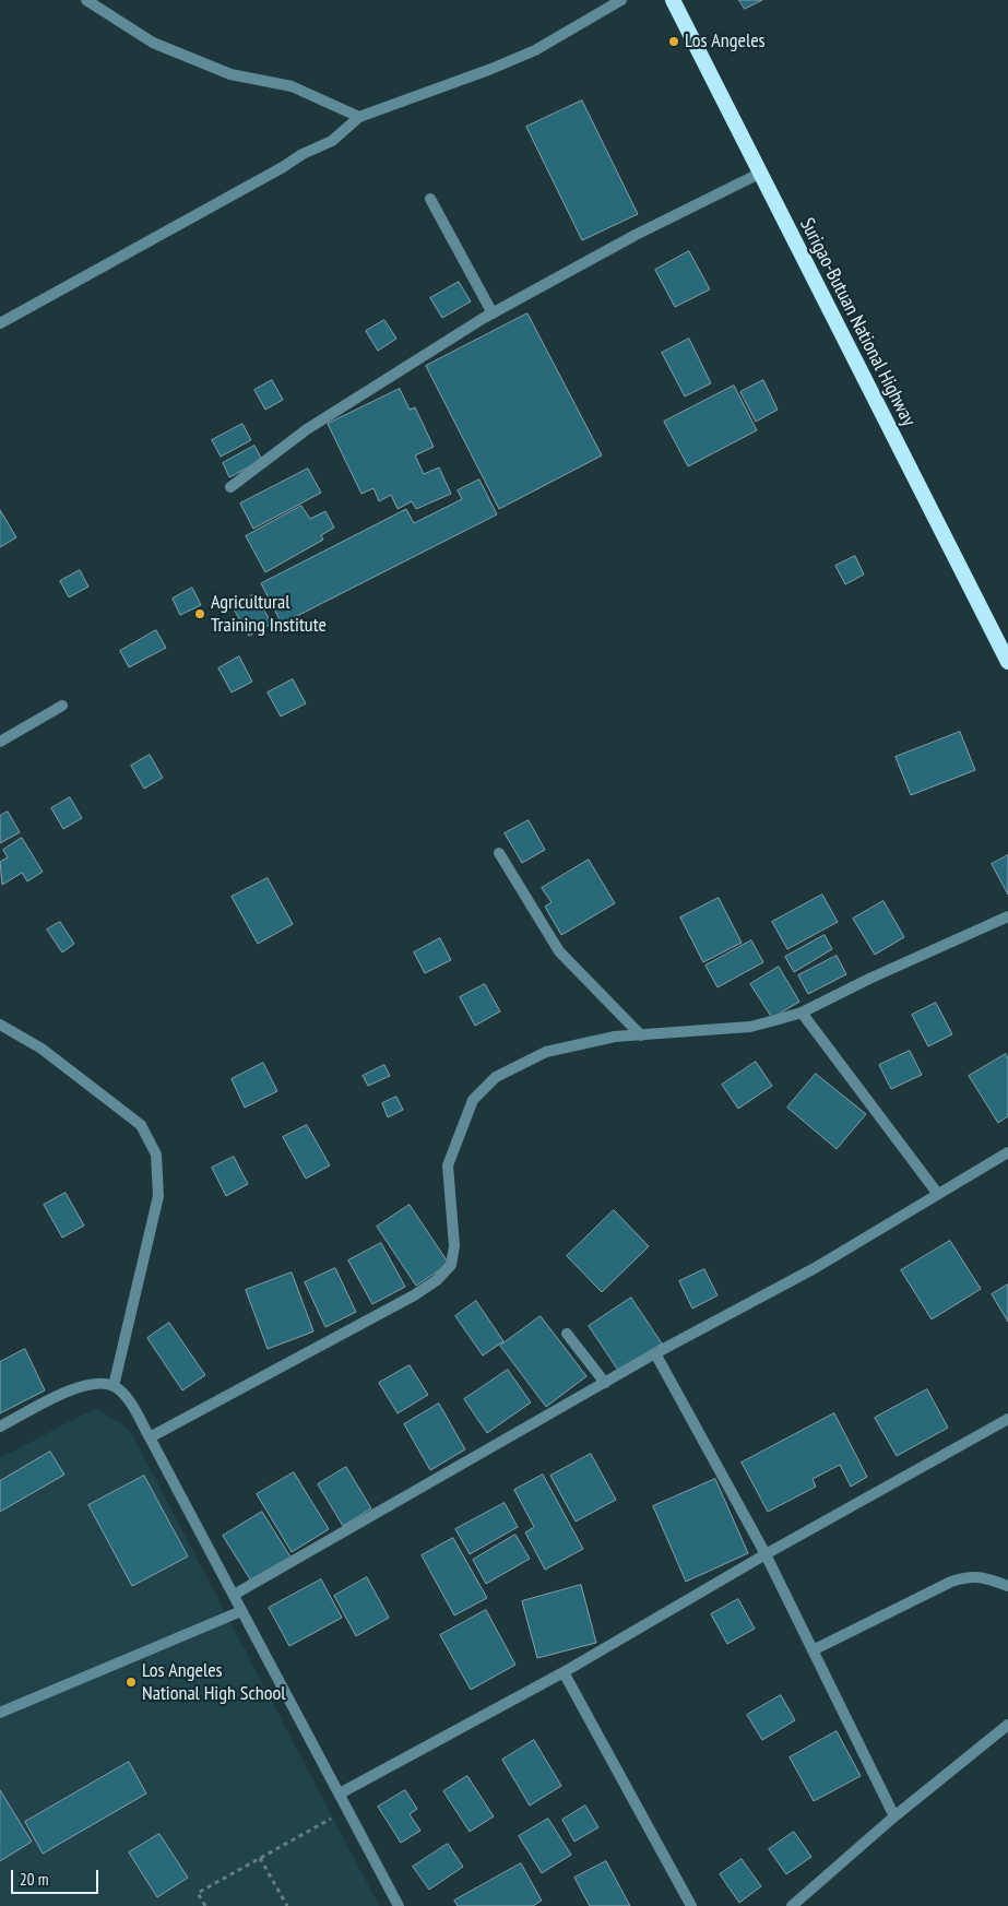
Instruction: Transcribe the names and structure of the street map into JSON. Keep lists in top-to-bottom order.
{
  "streets": {
    "highway": ["Surigao-Butuan National Highway"]
  },
  "places": ["Los Angeles", "Agricultural Training Institute", "Los Angeles National High School"],
  "scale_bar": "20 m"
}
